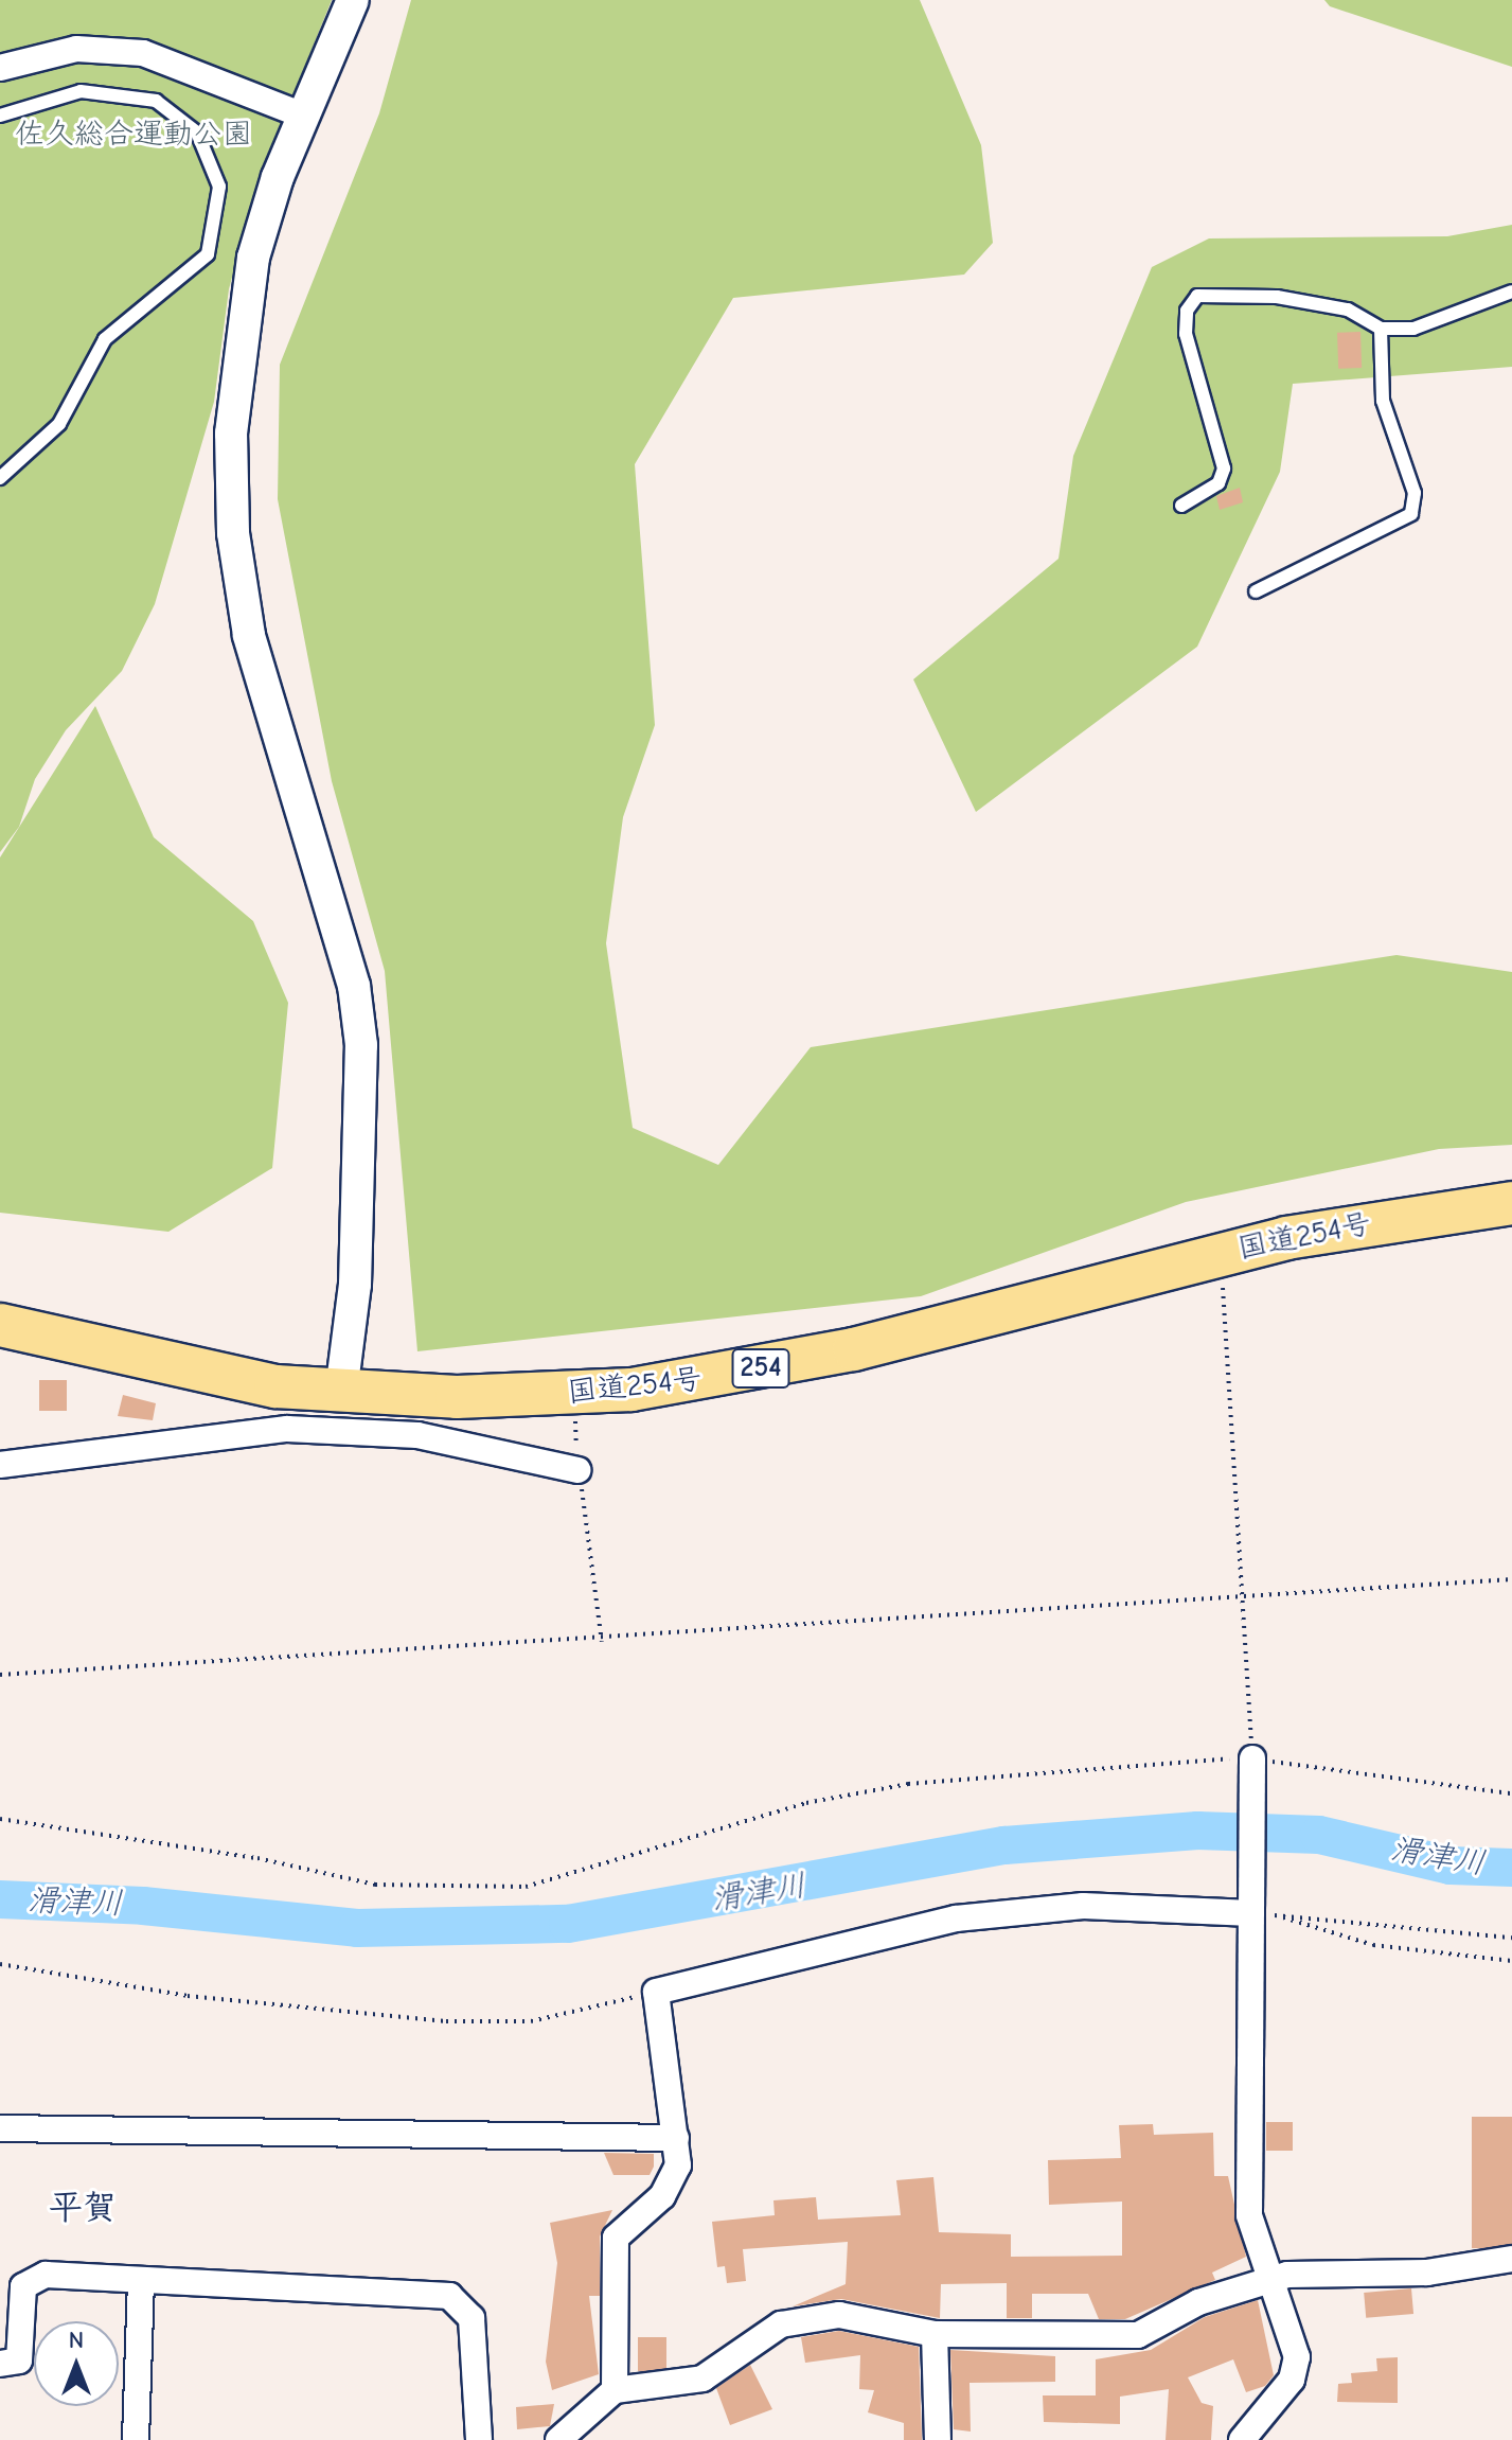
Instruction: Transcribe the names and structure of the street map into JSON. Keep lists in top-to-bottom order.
{
  "streets": {
    "highway": ["国道254号", "254"]
  },
  "districts": ["平賀"],
  "water": ["滑津川"],
  "parks": ["佐久総合運動公園"],
  "north": "top"
}
